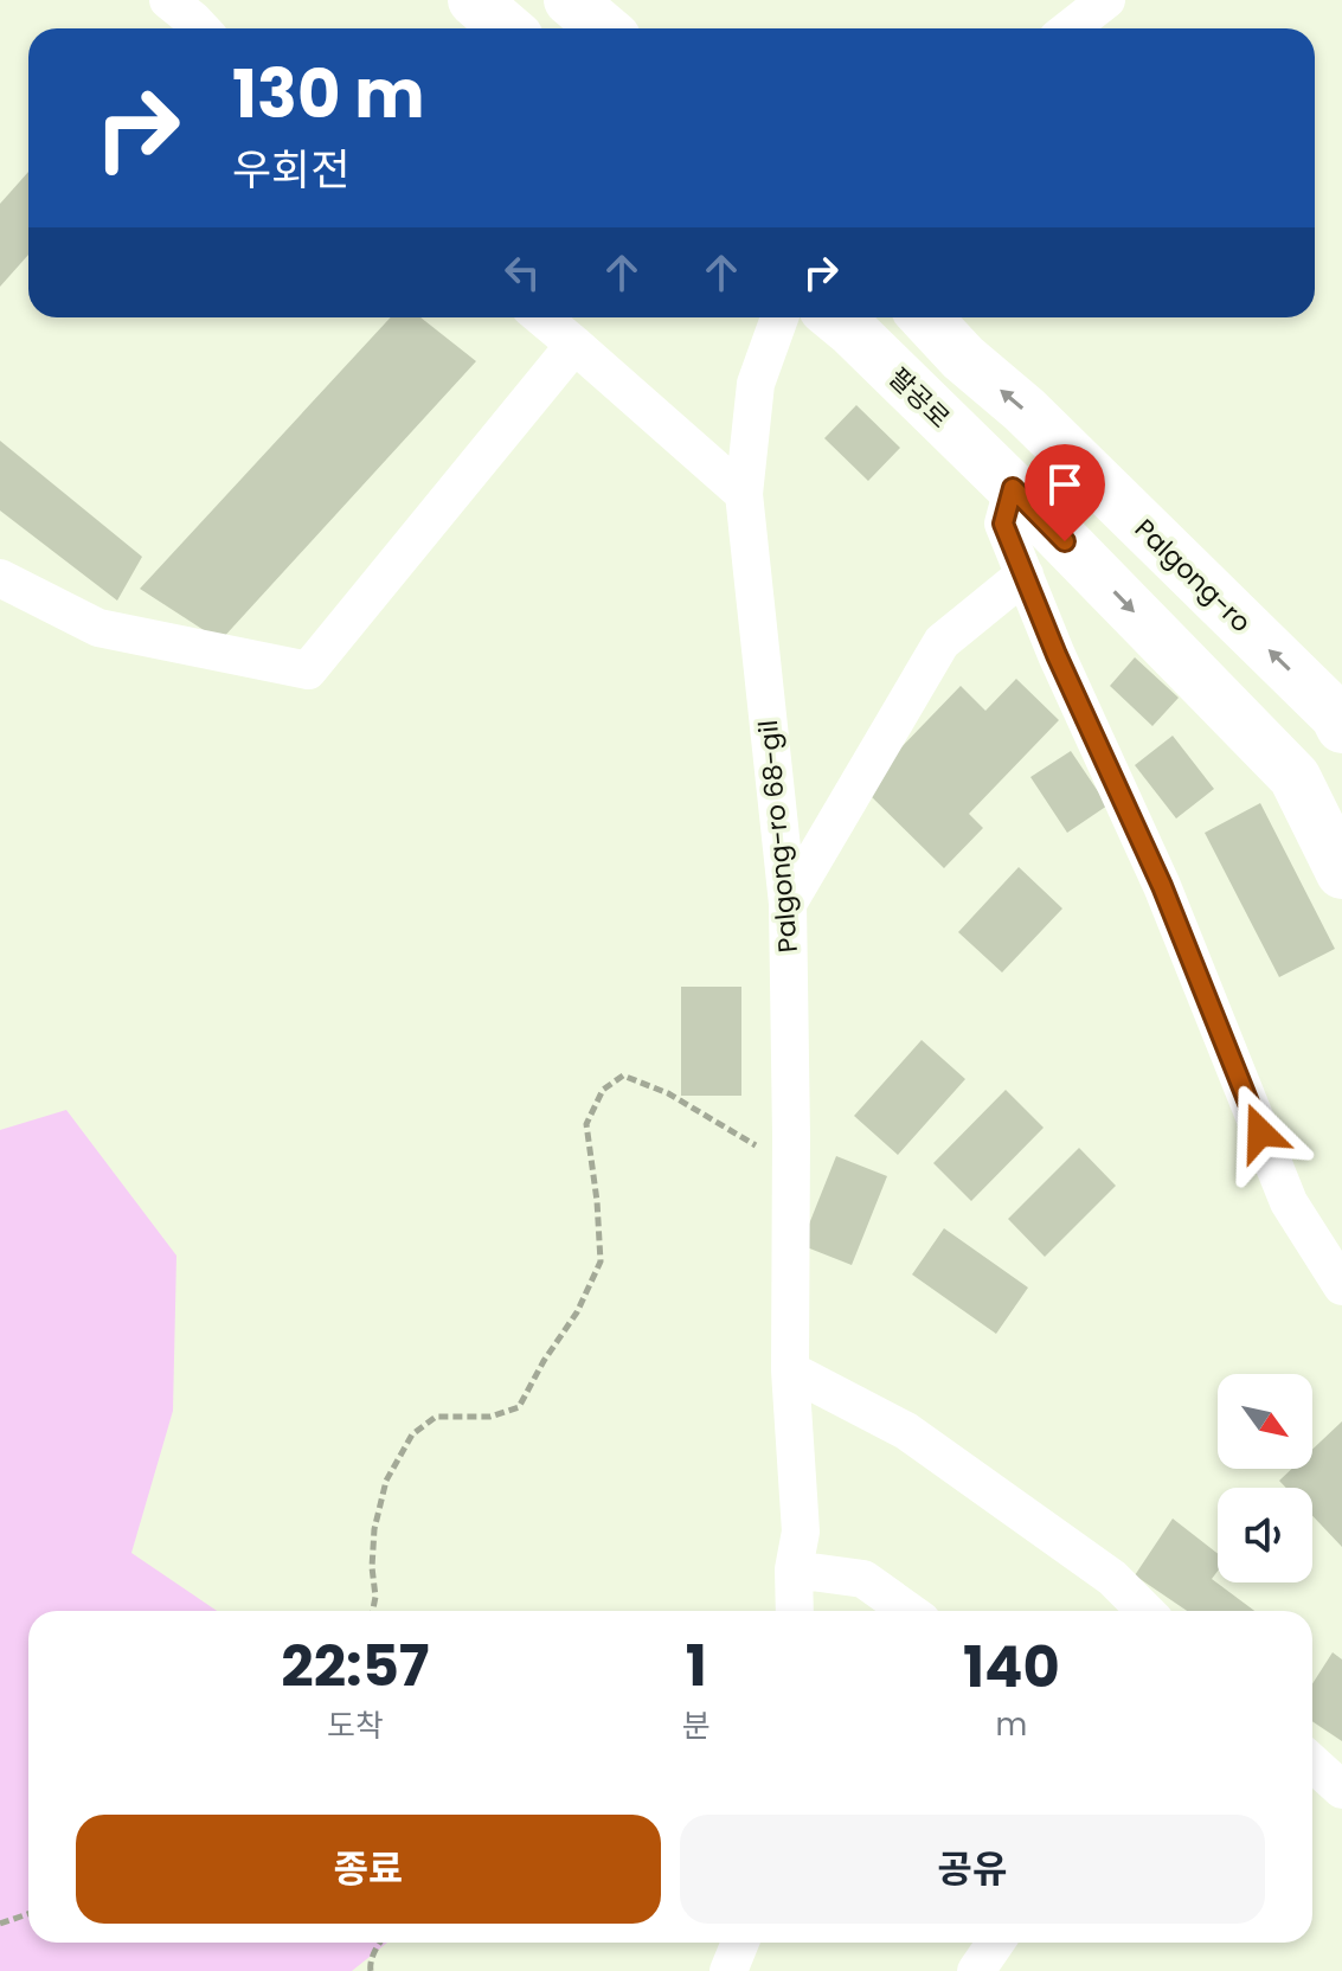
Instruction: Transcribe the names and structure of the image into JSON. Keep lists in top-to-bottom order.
{
  "streets": {
    "main road": ["팔공로", "Palgong-ro"],
    "street": ["Palgong-ro 68-gil"]
  },
  "one_way": ["팔공로", "Palgong-ro"],
  "north": "bottom right",
  "page": {
    "turn": ["130 m", "우회전"],
    "eta": [
      "22:57",
      "도착",
      "1",
      "분",
      "140",
      "m"
    ],
    "buttons": ["종료", "공유"]
  }
}
